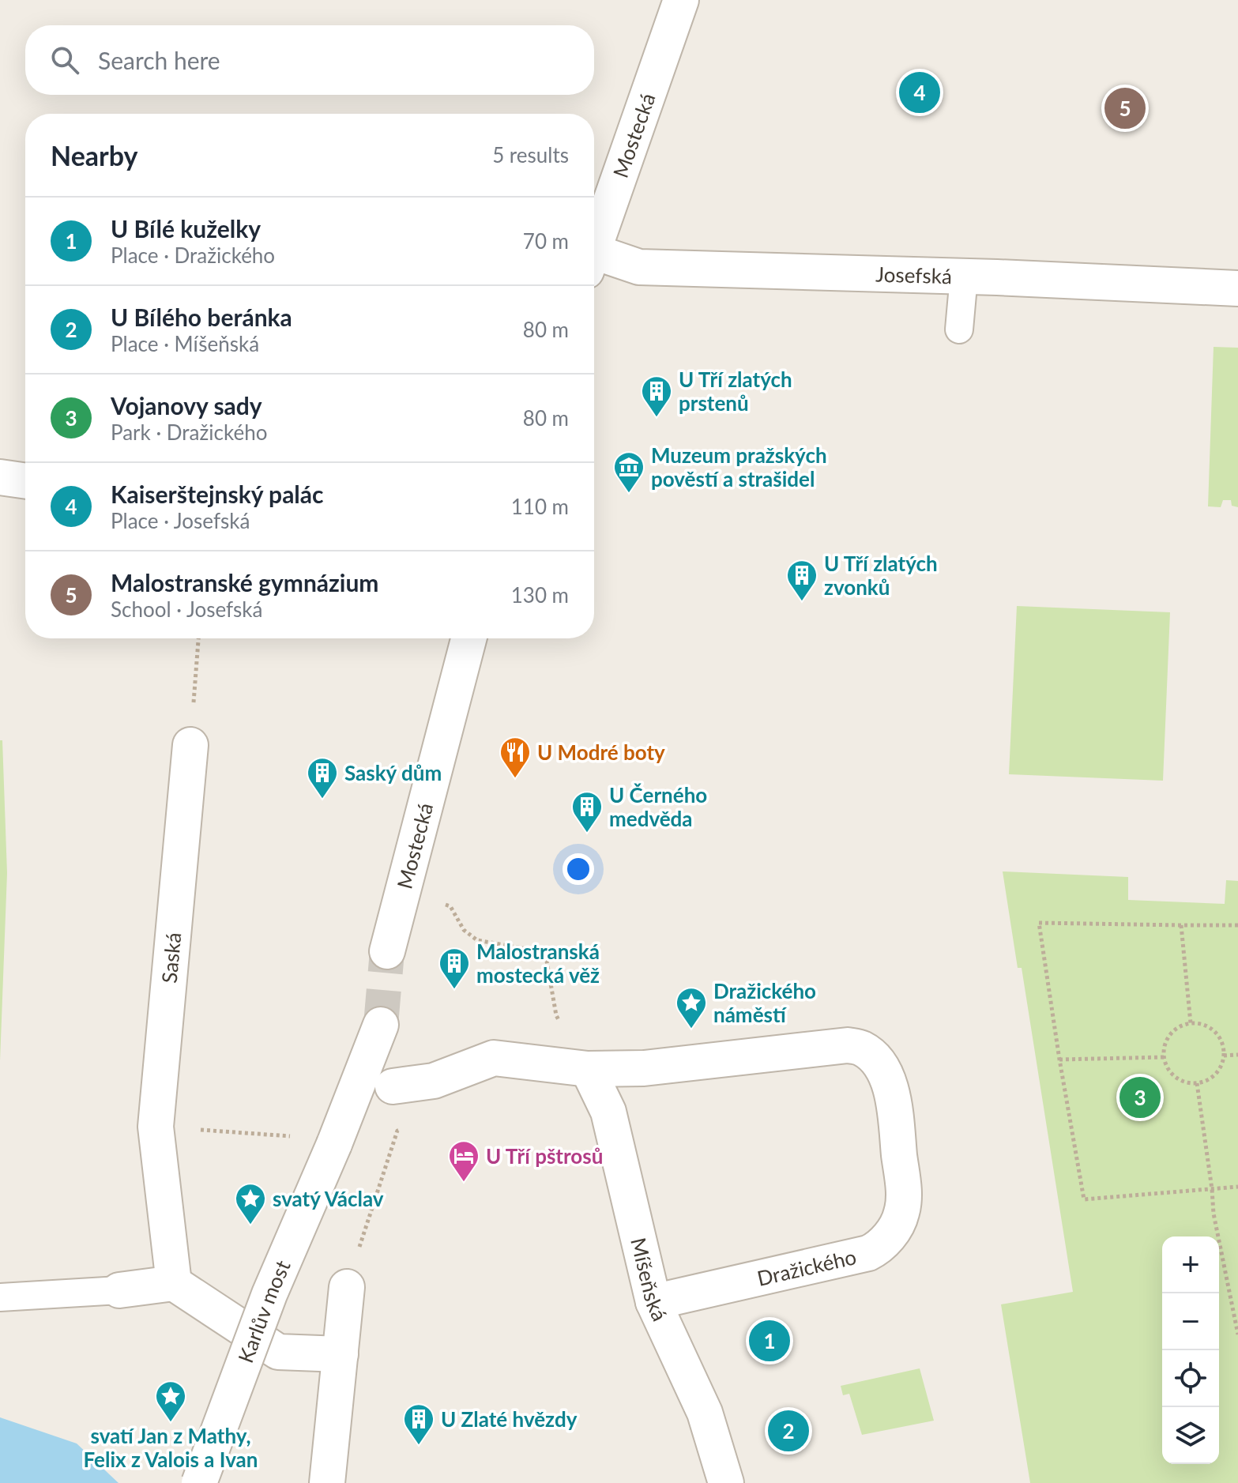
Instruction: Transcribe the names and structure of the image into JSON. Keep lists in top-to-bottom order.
{
  "streets": {
    "street": [
      "Mostecká",
      "Josefská",
      "Saská",
      "Dražického",
      "Míšeňská",
      "Karlův most"
    ]
  },
  "crossings": [
    ["Dražického", "Míšeňská"]
  ],
  "places": {
    "building": [
      "U Tří zlatých prstenů",
      "U Tří zlatých zvonků",
      "Saský dům",
      "U Černého medvěda",
      "Malostranská mostecká věž",
      "U Zlaté hvězdy"
    ],
    "museum": ["Muzeum pražských pověstí a strašidel"],
    "restaurant": ["U Modré boty"],
    "place": ["Dražického náměstí", "svatý Václav", "svatí Jan z Mathy, Felix z Valois a Ivan"],
    "hotel": ["U Tří pštrosů"]
  },
  "page": {
    "search": "Search here",
    "pins": [
      "4",
      "5",
      "3",
      "1",
      "2"
    ],
    "heading": ["Nearby", "5 results"],
    "list": [
      {
        "mark": "1",
        "name": "U Bílé kuželky",
        "note": "Place · Dražického",
        "value": "70 m"
      },
      {
        "mark": "2",
        "name": "U Bílého beránka",
        "note": "Place · Míšeňská",
        "value": "80 m"
      },
      {
        "mark": "3",
        "name": "Vojanovy sady",
        "note": "Park · Dražického",
        "value": "80 m"
      },
      {
        "mark": "4",
        "name": "Kaiserštejnský palác",
        "note": "Place · Josefská",
        "value": "110 m"
      },
      {
        "mark": "5",
        "name": "Malostranské gymnázium",
        "note": "School · Josefská",
        "value": "130 m"
      }
    ],
    "map_buttons": ["+", "−"]
  }
}
